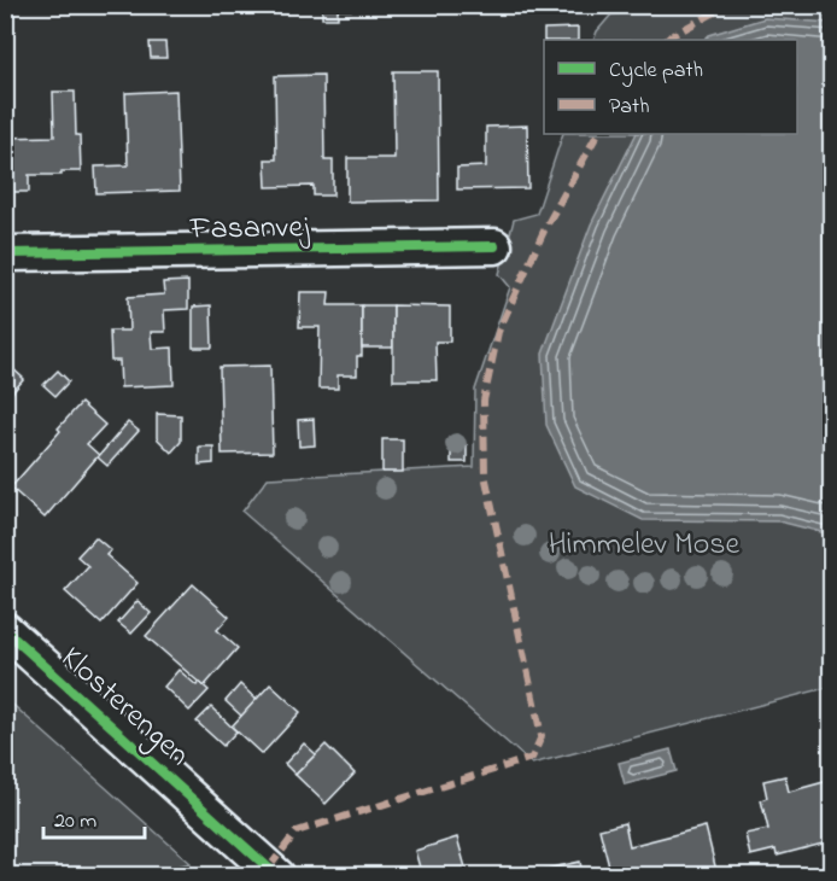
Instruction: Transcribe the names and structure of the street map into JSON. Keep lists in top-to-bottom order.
{
  "streets": {
    "street": ["Fasanvej", "Klosterengen"]
  },
  "parks": ["Himmelev Mose"],
  "legend": ["Cycle path", "Path"],
  "scale_bar": "20 m"
}
